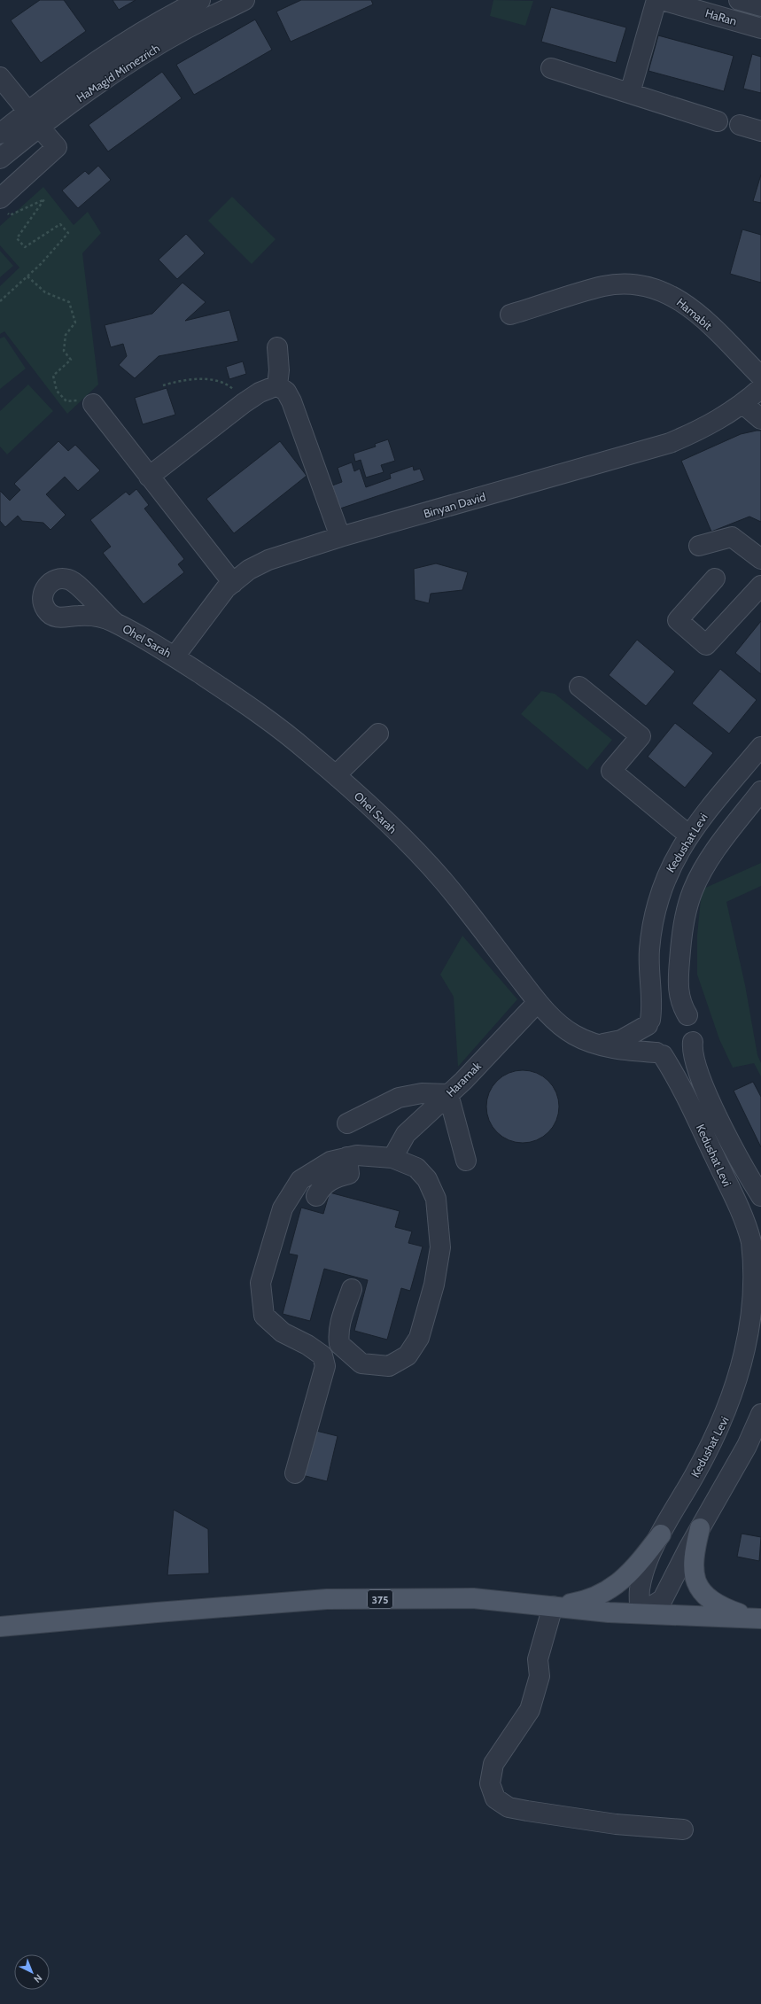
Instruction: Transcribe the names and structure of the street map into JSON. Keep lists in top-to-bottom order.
{
  "streets": {
    "main road": ["375"],
    "street": [
      "HaRan",
      "HaMagid Mimezrich",
      "Hamabit",
      "Binyan David",
      "Ohel Sarah",
      "Kedushat Levi",
      "Haramak"
    ]
  },
  "crossings": [
    ["Binyan David", "Ohel Sarah"],
    ["Ohel Sarah", "Kedushat Levi"],
    ["Ohel Sarah", "Haramak"],
    ["Kedushat Levi", "375"]
  ],
  "north": "bottom right"
}
